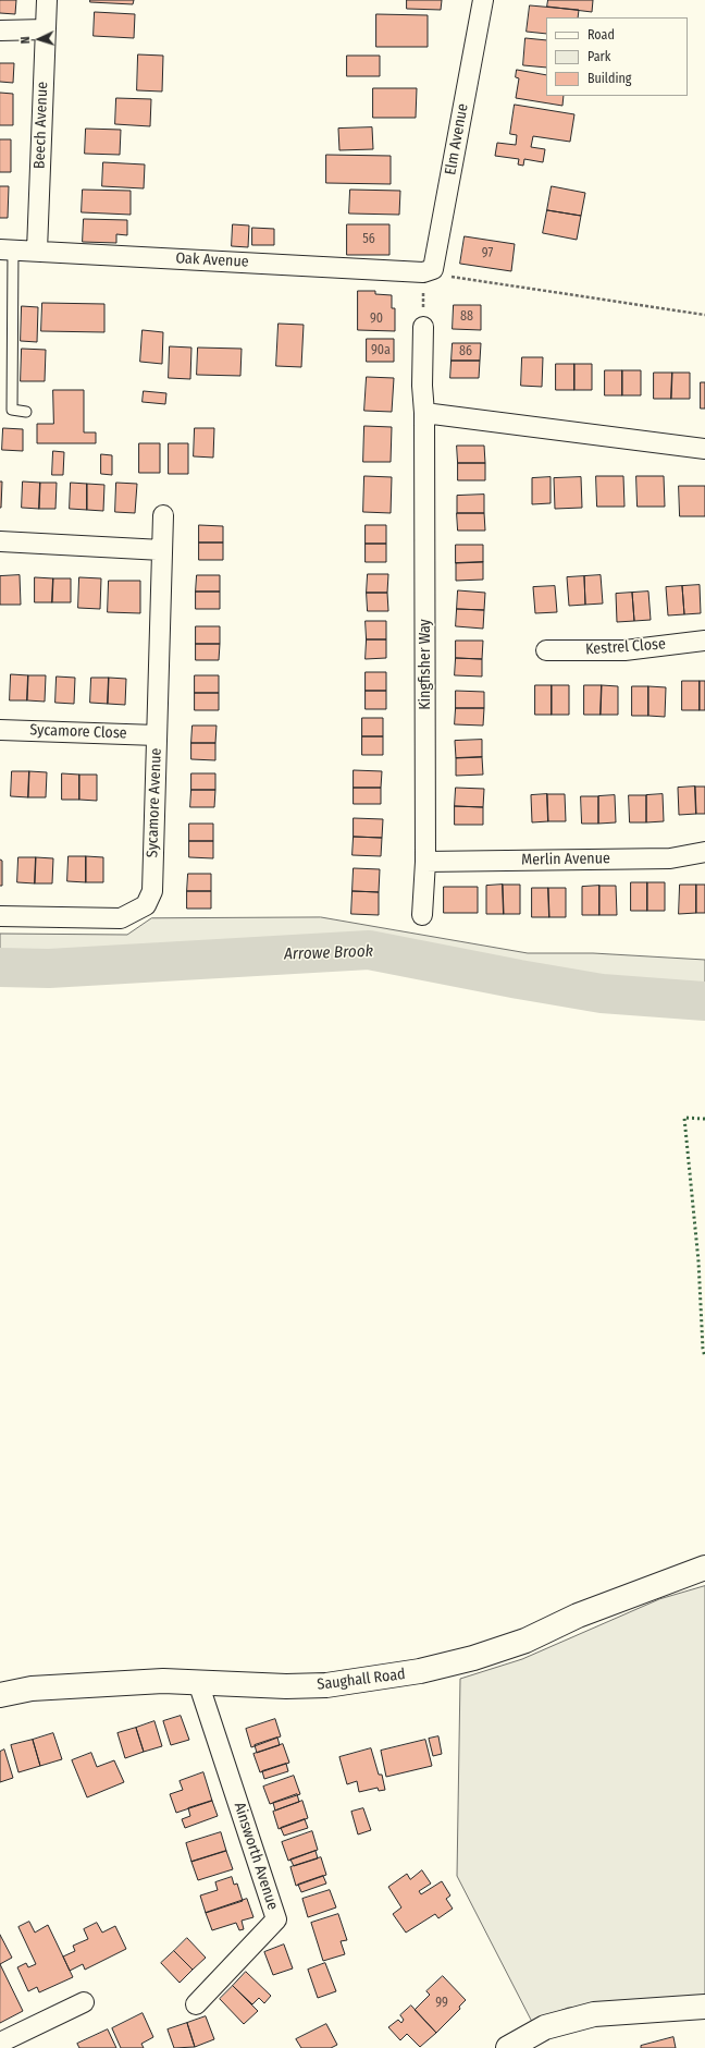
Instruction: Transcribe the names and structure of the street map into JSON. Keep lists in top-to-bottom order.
{
  "streets": {
    "street": [
      "Beech Avenue",
      "Elm Avenue",
      "Oak Avenue",
      "Kestrel Close",
      "Kingfisher Way",
      "Sycamore Close",
      "Sycamore Avenue",
      "Merlin Avenue",
      "Saughall Road",
      "Ainsworth Avenue"
    ]
  },
  "crossings": [
    ["Beech Avenue", "Oak Avenue"],
    ["Elm Avenue", "Oak Avenue"],
    ["Kingfisher Way", "Merlin Avenue"],
    ["Sycamore Close", "Sycamore Avenue"],
    ["Saughall Road", "Ainsworth Avenue"]
  ],
  "water": ["Arrowe Brook"],
  "house_numbers": [
    "56",
    "97",
    "88",
    "90",
    "90a",
    "86",
    "99"
  ],
  "legend": ["Road", "Park", "Building"],
  "north": "left"
}
